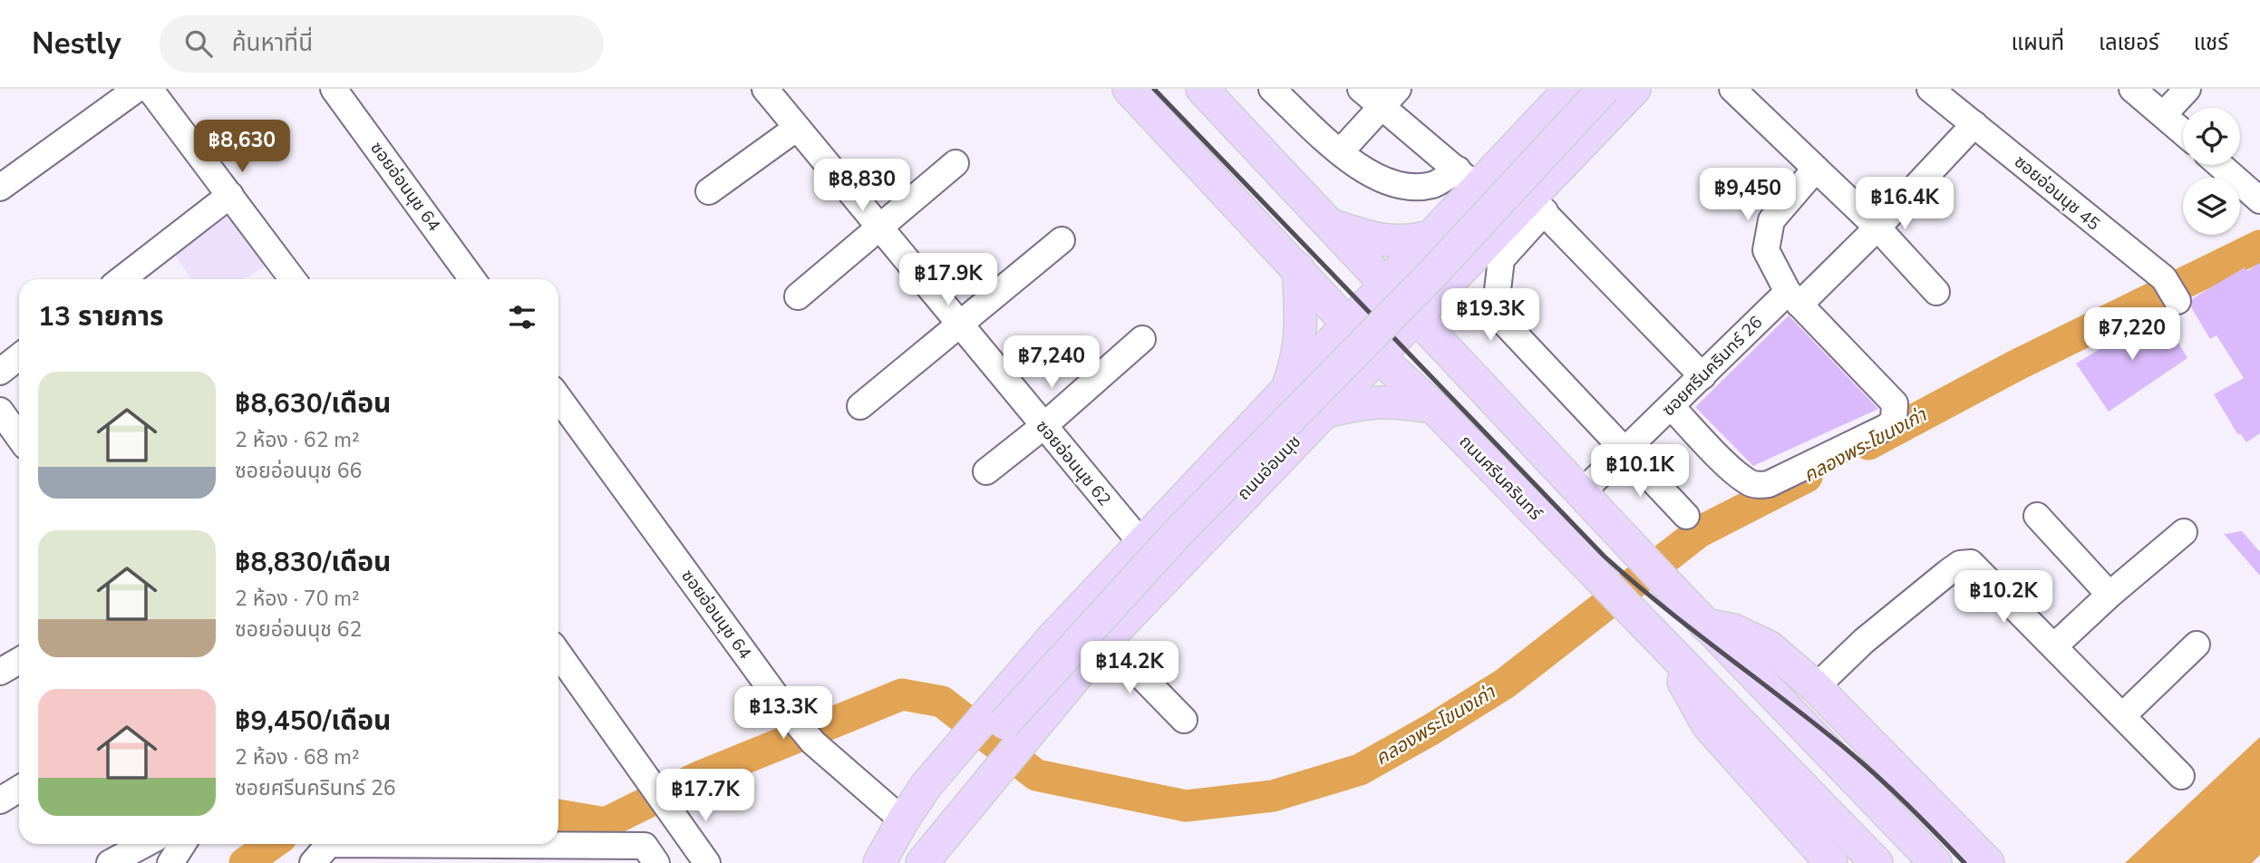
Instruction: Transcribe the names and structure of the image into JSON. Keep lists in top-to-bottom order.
{
  "streets": {
    "main road": ["ถนนอ่อนนุช", "ถนนศรีนครินทร์"],
    "street": [
      "ซอยอ่อนนุช 64",
      "ซอยอ่อนนุช 45",
      "ซอยศรีนครินทร์ 26",
      "ซอยอ่อนนุช 62"
    ]
  },
  "crossings": [
    ["ซอยอ่อนนุช 64", "ถนนอ่อนนุช"],
    ["ซอยอ่อนนุช 45", "ซอยศรีนครินทร์ 26"],
    ["ซอยอ่อนนุช 62", "ถนนอ่อนนุช"],
    ["ถนนอ่อนนุช", "ถนนศรีนครินทร์"]
  ],
  "water": ["คลองพระโขนงเก่า"],
  "page": {
    "header": "Nestly",
    "search": "ค้นหาที่นี่",
    "nav": ["แผนที่", "เลเยอร์", "แชร์"],
    "price": [
      "฿8,630",
      "฿8,830",
      "฿9,450",
      "฿16.4K",
      "฿17.9K",
      "฿19.3K",
      "฿7,220",
      "฿7,240",
      "฿10.1K",
      "฿10.2K",
      "฿14.2K",
      "฿13.3K",
      "฿17.7K"
    ],
    "heading": "13 รายการ",
    "list": [
      {
        "name": "฿8,630/เดือน",
        "note": "2 ห้อง · 62 m² · ซอยอ่อนนุช 66"
      },
      {
        "name": "฿8,830/เดือน",
        "note": "2 ห้อง · 70 m² · ซอยอ่อนนุช 62"
      },
      {
        "name": "฿9,450/เดือน",
        "note": "2 ห้อง · 68 m² · ซอยศรีนครินทร์ 26"
      }
    ]
  }
}
